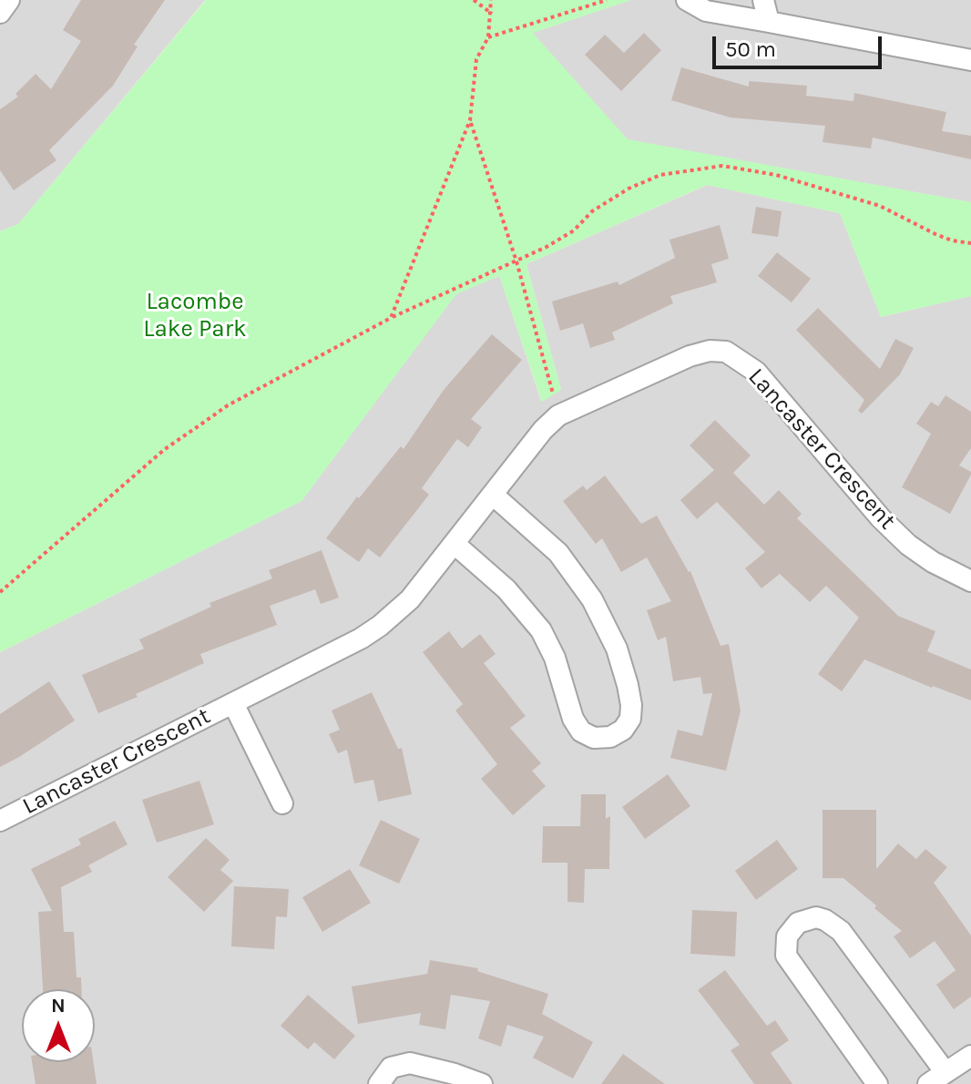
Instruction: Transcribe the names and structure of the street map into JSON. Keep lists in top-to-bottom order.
{
  "streets": {
    "street": ["Lancaster Crescent"]
  },
  "parks": ["Lacombe Lake Park"],
  "scale_bar": "50 m",
  "north": "top"
}
